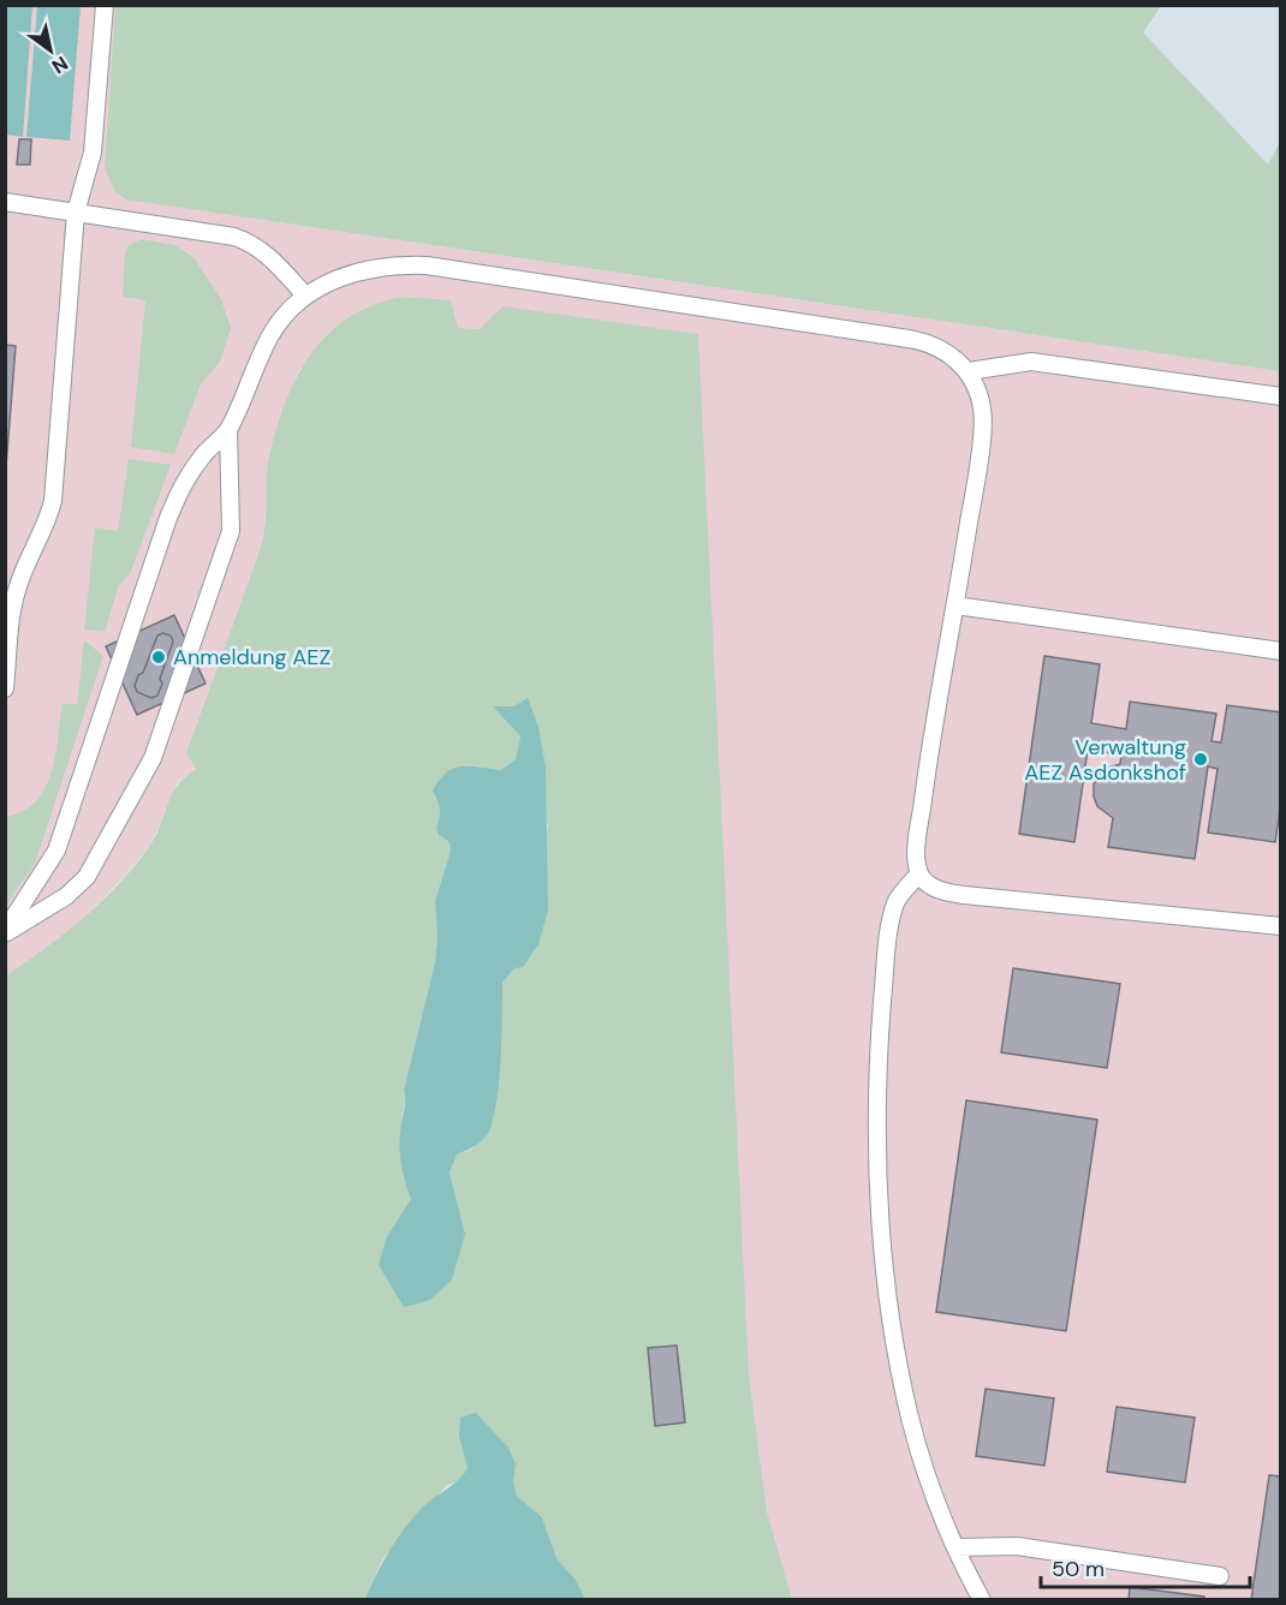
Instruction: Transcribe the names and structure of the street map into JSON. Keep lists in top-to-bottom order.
{
  "places": ["Anmeldung AEZ", "Verwaltung AEZ Asdonkshof"],
  "scale_bar": "50 m",
  "north": "bottom right"
}
